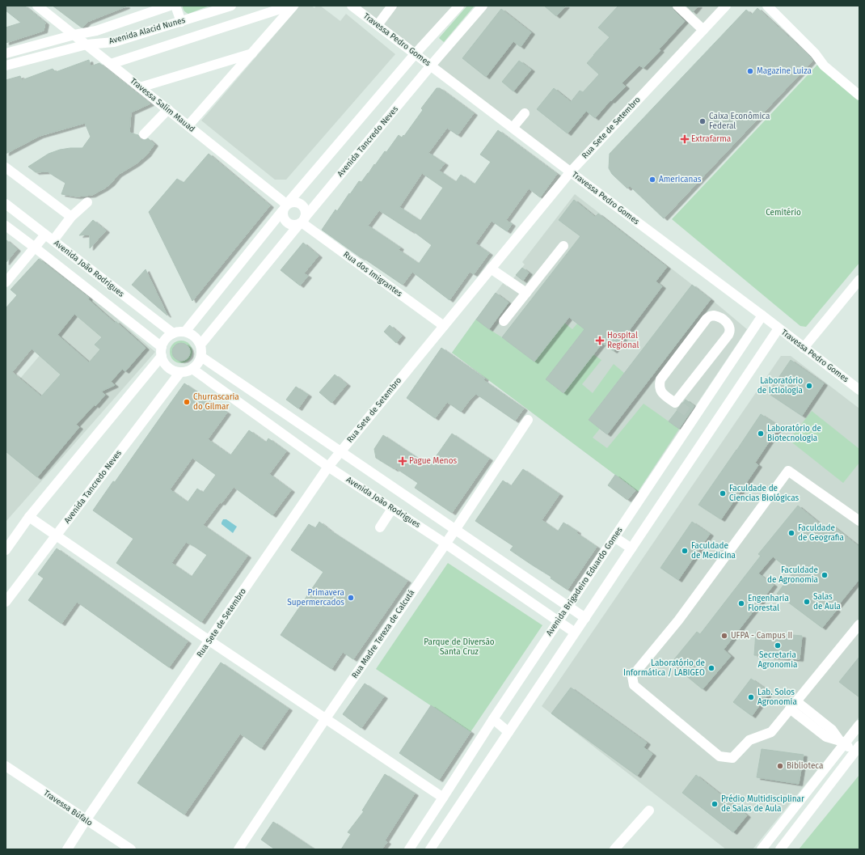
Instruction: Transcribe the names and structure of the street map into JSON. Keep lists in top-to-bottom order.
{
  "streets": {
    "street": [
      "Avenida Alacid Nunes",
      "Travessa Pedro Gomes",
      "Travessa Salim Mauad",
      "Rua Sete de Setembro",
      "Avenida Tancredo Neves",
      "Avenida João Rodrigues",
      "Rua dos Imigrantes",
      "Avenida Brigadeiro Eduardo Gomes",
      "Rua Madre Tereza de Calcutá",
      "Travessa Búfalo"
    ]
  },
  "crossings": [
    ["Avenida Alacid Nunes", "Travessa Salim Mauad"],
    ["Travessa Pedro Gomes", "Rua Sete de Setembro"],
    ["Travessa Pedro Gomes", "Avenida Tancredo Neves"],
    ["Travessa Pedro Gomes", "Avenida Brigadeiro Eduardo Gomes"],
    ["Travessa Salim Mauad", "Avenida Tancredo Neves"],
    ["Travessa Salim Mauad", "Rua dos Imigrantes"],
    ["Rua Sete de Setembro", "Avenida João Rodrigues"],
    ["Rua Sete de Setembro", "Rua dos Imigrantes"],
    ["Rua Sete de Setembro", "Travessa Búfalo"],
    ["Avenida Tancredo Neves", "Avenida João Rodrigues"],
    ["Avenida Tancredo Neves", "Rua dos Imigrantes"],
    ["Avenida João Rodrigues", "Avenida Brigadeiro Eduardo Gomes"],
    ["Avenida João Rodrigues", "Rua Madre Tereza de Calcutá"]
  ],
  "parks": ["Cemitério", "Parque de Diversão Santa Cruz"],
  "places": {
    "other": [
      "Magazine Luiza",
      "Caixa Econômica Federal",
      "Americanas",
      "Laboratório de Ictiologia",
      "Churrascaria do Gilmar",
      "Laboratório de Biotecnologia",
      "Faculdade de Ciencias Biológicas",
      "Faculdade de Geografia",
      "Faculdade de Medicina",
      "Faculdade de Agronomia",
      "Primavera Supermercados",
      "Salas de Aula",
      "Engenharia Florestal",
      "UFPA - Campus II",
      "Secretaria Agronomia",
      "Laboratório de Informática / LABIGEO",
      "Lab. Solos Agronomia",
      "Biblioteca",
      "Prédio Multidisciplinar de Salas de Aula"
    ],
    "health": ["Extrafarma", "Hospital Regional", "Pague Menos"]
  }
}
